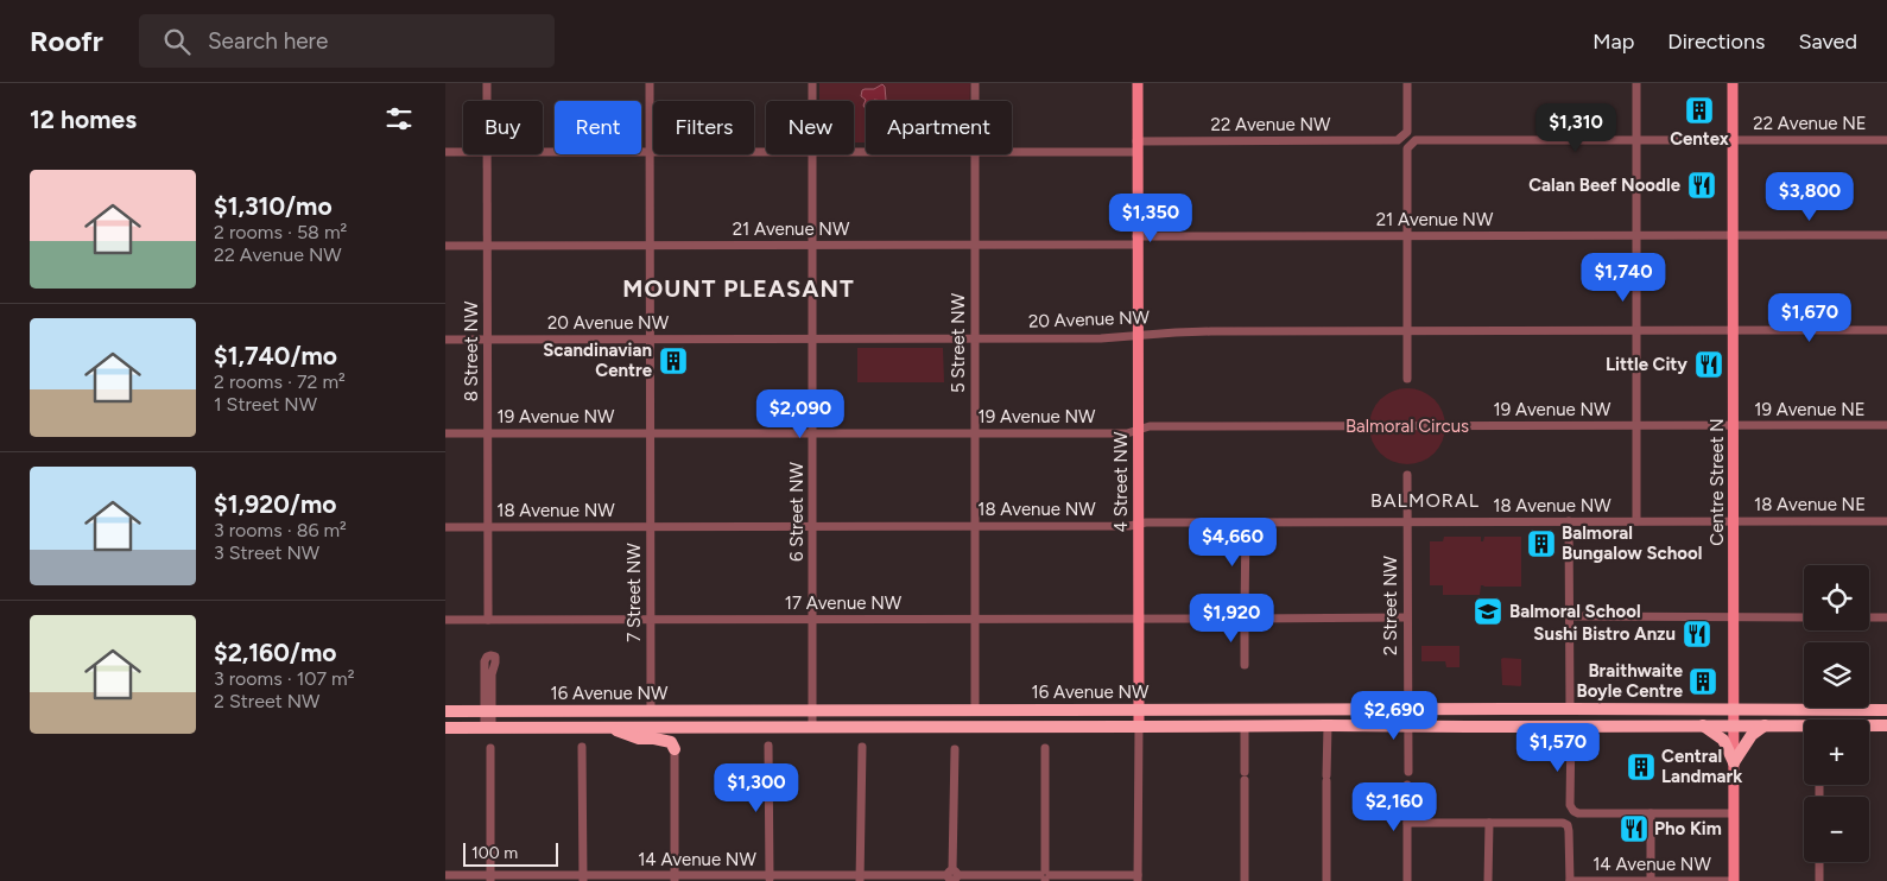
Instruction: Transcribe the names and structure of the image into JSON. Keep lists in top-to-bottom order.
{
  "streets": {
    "highway": ["16 Avenue NW"],
    "main road": ["4 Street NW", "Centre Street N"],
    "street": [
      "22 Avenue NE",
      "22 Avenue NW",
      "21 Avenue NW",
      "20 Avenue NW",
      "5 Street NW",
      "8 Street NW",
      "19 Avenue NW",
      "19 Avenue NE",
      "18 Avenue NE",
      "18 Avenue NW",
      "6 Street NW",
      "7 Street NW",
      "17 Avenue NW",
      "2 Street NW",
      "14 Avenue NW"
    ]
  },
  "crossings": [
    ["22 Avenue NE", "Centre Street N"],
    ["22 Avenue NW", "4 Street NW"],
    ["22 Avenue NW", "7 Street NW"],
    ["21 Avenue NW", "5 Street NW"],
    ["21 Avenue NW", "8 Street NW"],
    ["21 Avenue NW", "4 Street NW"],
    ["21 Avenue NW", "Centre Street N"],
    ["21 Avenue NW", "6 Street NW"],
    ["21 Avenue NW", "7 Street NW"],
    ["20 Avenue NW", "5 Street NW"],
    ["20 Avenue NW", "8 Street NW"],
    ["20 Avenue NW", "4 Street NW"],
    ["20 Avenue NW", "Centre Street N"],
    ["20 Avenue NW", "6 Street NW"],
    ["20 Avenue NW", "7 Street NW"],
    ["5 Street NW", "19 Avenue NW"],
    ["5 Street NW", "18 Avenue NW"],
    ["5 Street NW", "17 Avenue NW"],
    ["5 Street NW", "16 Avenue NW"],
    ["8 Street NW", "19 Avenue NW"],
    ["8 Street NW", "18 Avenue NW"],
    ["8 Street NW", "17 Avenue NW"],
    ["19 Avenue NW", "19 Avenue NE"],
    ["19 Avenue NW", "4 Street NW"],
    ["19 Avenue NW", "Centre Street N"],
    ["19 Avenue NW", "6 Street NW"],
    ["19 Avenue NW", "7 Street NW"],
    ["19 Avenue NE", "Centre Street N"],
    ["4 Street NW", "18 Avenue NW"],
    ["4 Street NW", "17 Avenue NW"],
    ["4 Street NW", "16 Avenue NW"],
    ["4 Street NW", "14 Avenue NW"],
    ["Centre Street N", "18 Avenue NE"],
    ["Centre Street N", "18 Avenue NW"],
    ["Centre Street N", "16 Avenue NW"],
    ["Centre Street N", "14 Avenue NW"],
    ["18 Avenue NE", "18 Avenue NW"],
    ["18 Avenue NW", "6 Street NW"],
    ["18 Avenue NW", "7 Street NW"],
    ["18 Avenue NW", "2 Street NW"],
    ["6 Street NW", "17 Avenue NW"],
    ["6 Street NW", "16 Avenue NW"],
    ["7 Street NW", "17 Avenue NW"],
    ["7 Street NW", "16 Avenue NW"],
    ["17 Avenue NW", "2 Street NW"],
    ["2 Street NW", "16 Avenue NW"]
  ],
  "districts": ["MOUNT PLEASANT", "BALMORAL"],
  "parks": ["Balmoral Circus"],
  "places": {
    "building": [
      "Centex",
      "Scandinavian Centre",
      "Balmoral Bungalow School",
      "Braithwaite Boyle Centre",
      "Central Landmark"
    ],
    "restaurant": [
      "Calan Beef Noodle",
      "Little City",
      "Sushi Bistro Anzu",
      "Pho Kim"
    ],
    "school or university": ["Balmoral School"]
  },
  "scale_bar": "100 m",
  "page": {
    "header": "Roofr",
    "search": "Search here",
    "nav": ["Map", "Directions", "Saved"],
    "heading": "12 homes",
    "chip": [
      "Buy",
      "Rent",
      "Filters",
      "New",
      "Apartment"
    ],
    "price": [
      "$1,310",
      "$3,800",
      "$1,350",
      "$1,740",
      "$1,670",
      "$2,090",
      "$4,660",
      "$1,920",
      "$2,690",
      "$1,570",
      "$1,300",
      "$2,160"
    ],
    "list": [
      {
        "name": "$1,310/mo",
        "note": "2 rooms · 58 m² · 22 Avenue NW"
      },
      {
        "name": "$1,740/mo",
        "note": "2 rooms · 72 m² · 1 Street NW"
      },
      {
        "name": "$1,920/mo",
        "note": "3 rooms · 86 m² · 3 Street NW"
      },
      {
        "name": "$2,160/mo",
        "note": "3 rooms · 107 m² · 2 Street NW"
      }
    ],
    "map_buttons": ["+", "−"],
    "scale": "100 m"
  }
}
